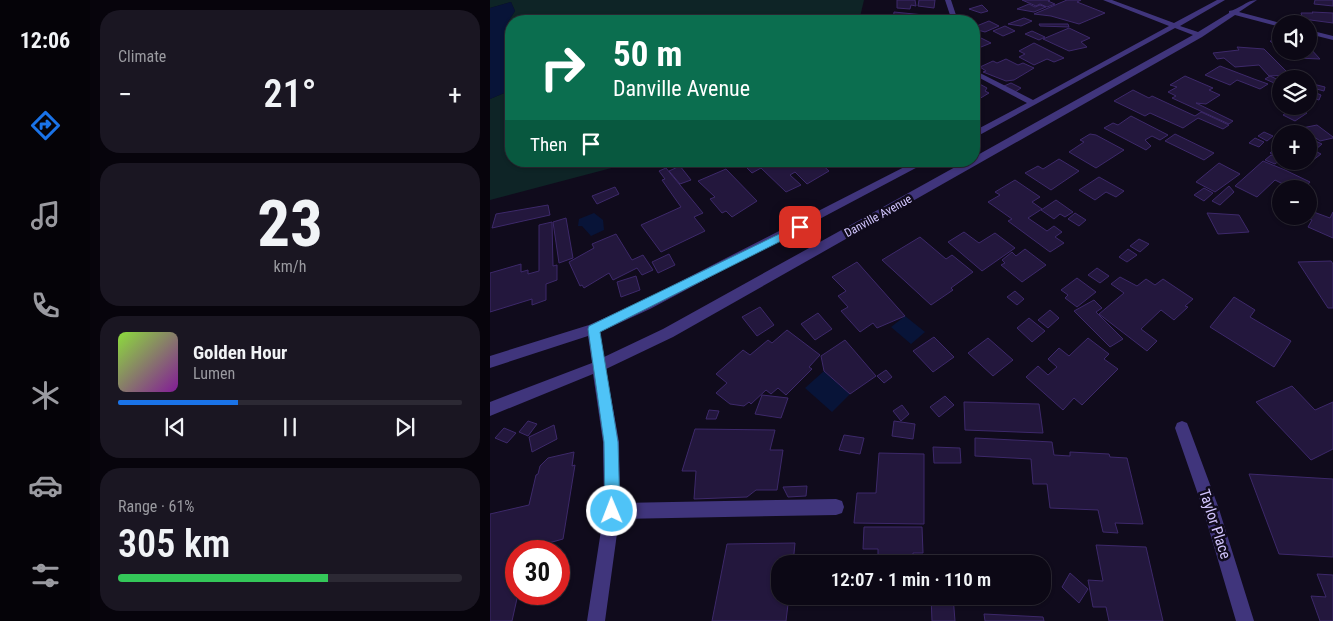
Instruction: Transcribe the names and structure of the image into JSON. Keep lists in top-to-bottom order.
{
  "streets": {
    "street": ["Danville Avenue", "Taylor Place"]
  },
  "page": {
    "tabs": "12:06",
    "tile": [
      "Climate",
      ["23", "km/h"],
      ["Range · 61%", "305 km"]
    ],
    "map_buttons": ["+", "−"],
    "turn": ["50 m", "Danville Avenue"],
    "heat": ["−", "21°", "+"],
    "then": "Then",
    "song": ["Golden Hour", "Lumen"],
    "limit": "30",
    "trip": "12:07 · 1 min · 110 m"
  }
}
